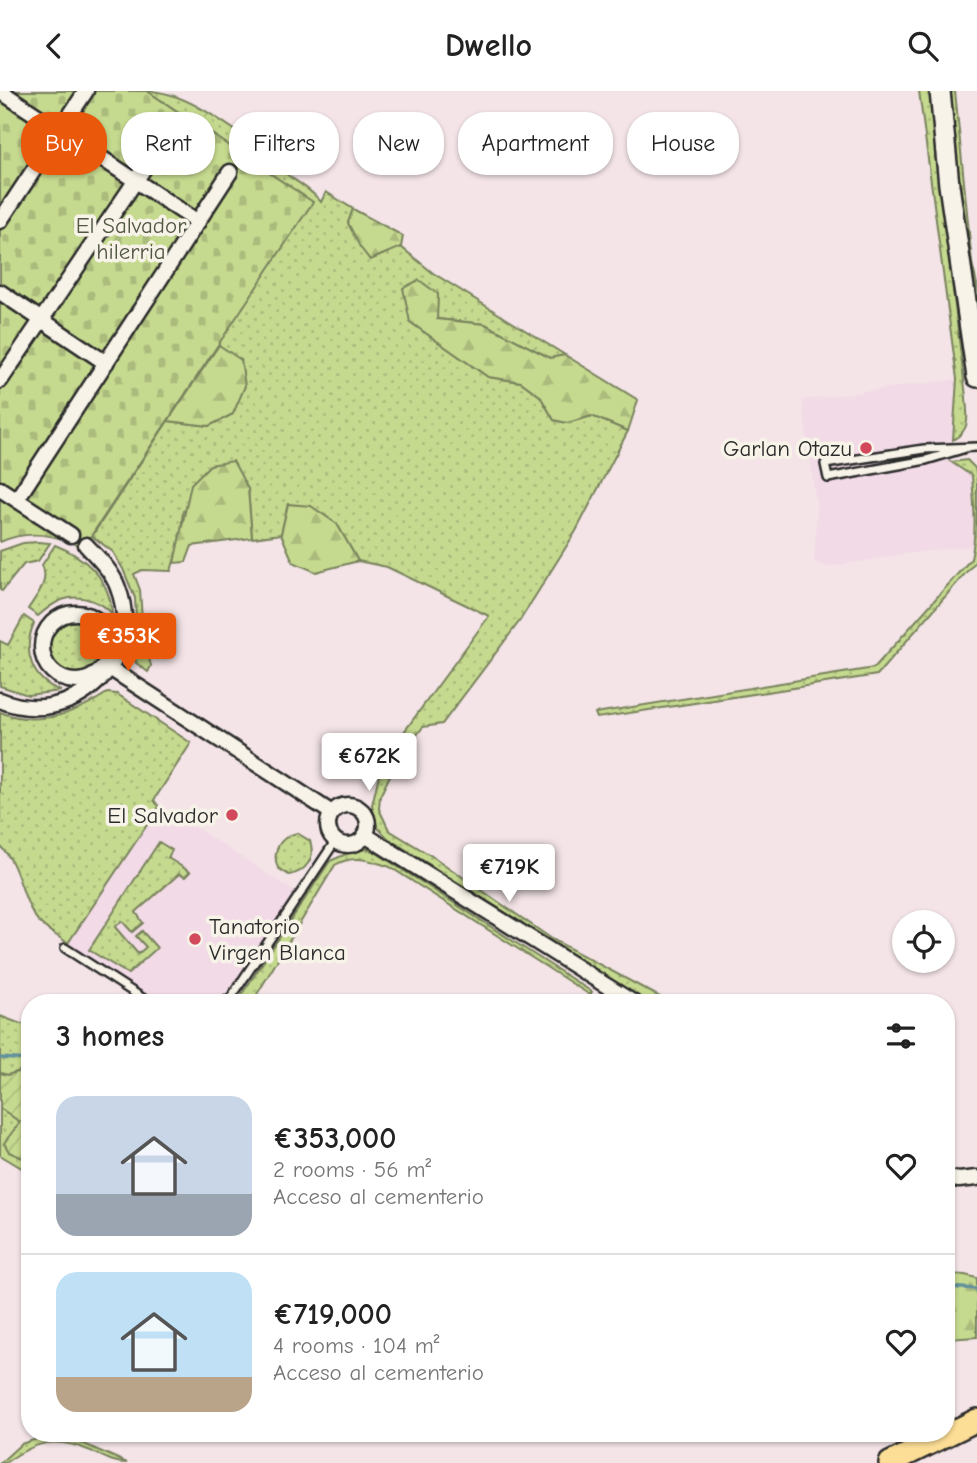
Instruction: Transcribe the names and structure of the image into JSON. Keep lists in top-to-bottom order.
{
  "parks": ["El Salvador hilerria"],
  "places": ["Garlan Otazu", "El Salvador", "Tanatorio Virgen Blanca"],
  "page": {
    "header": "Dwello",
    "chip": [
      "Buy",
      "Rent",
      "Filters",
      "New",
      "Apartment",
      "House"
    ],
    "price": ["€353K", "€672K", "€719K"],
    "heading": "3 homes",
    "list": [
      {
        "name": "€353,000",
        "note": "2 rooms · 56 m² · Acceso al cementerio"
      },
      {
        "name": "€719,000",
        "note": "4 rooms · 104 m² · Acceso al cementerio"
      }
    ]
  }
}
